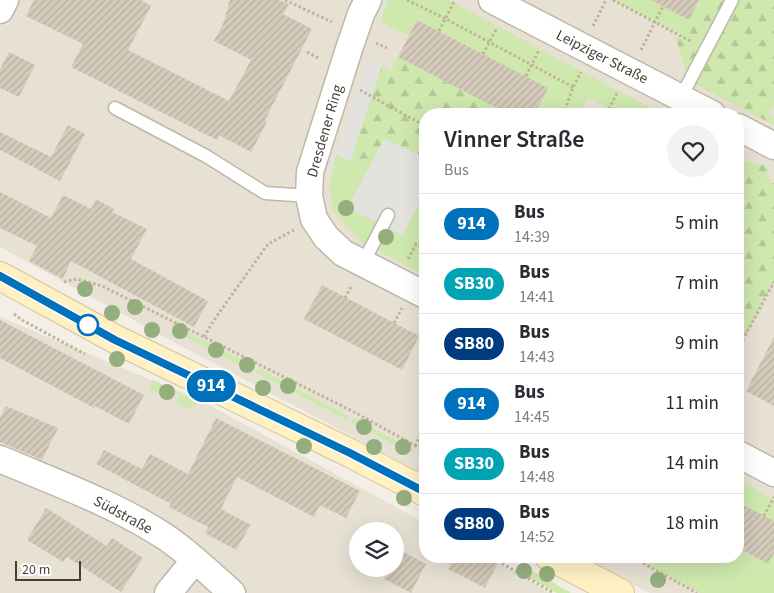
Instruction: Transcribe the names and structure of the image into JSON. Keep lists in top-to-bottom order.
{
  "streets": {
    "street": ["Leipziger Straße", "Dresdener Ring", "Südstraße"]
  },
  "lines": ["bus line 914"],
  "scale_bar": "20 m",
  "page": {
    "on_map": "914",
    "heading": ["Vinner Straße", "Bus"],
    "list": [
      {
        "mark": "914",
        "name": "Bus",
        "note": "14:39",
        "value": "5 min"
      },
      {
        "mark": "SB30",
        "name": "Bus",
        "note": "14:41",
        "value": "7 min"
      },
      {
        "mark": "SB80",
        "name": "Bus",
        "note": "14:43",
        "value": "9 min"
      },
      {
        "mark": "914",
        "name": "Bus",
        "note": "14:45",
        "value": "11 min"
      },
      {
        "mark": "SB30",
        "name": "Bus",
        "note": "14:48",
        "value": "14 min"
      },
      {
        "mark": "SB80",
        "name": "Bus",
        "note": "14:52",
        "value": "18 min"
      }
    ],
    "scale": "20 m"
  }
}
